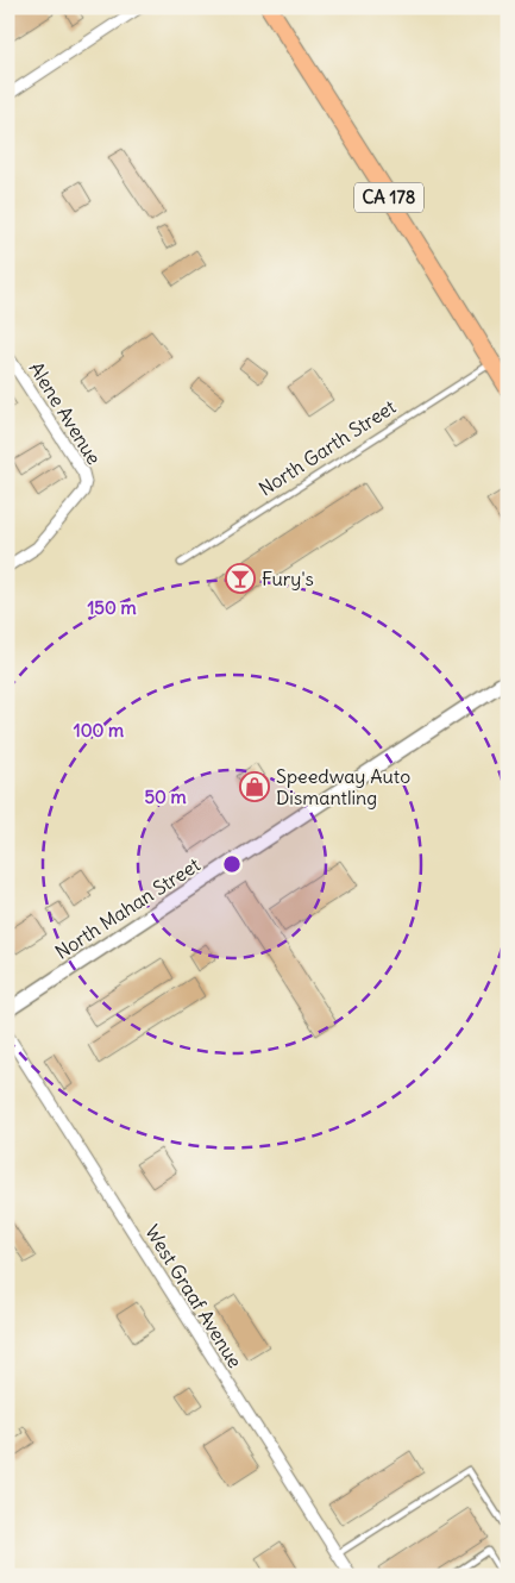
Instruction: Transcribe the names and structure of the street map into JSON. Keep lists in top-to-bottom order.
{
  "streets": {
    "main road": ["CA 178"],
    "street": ["Alene Avenue", "North Mahan Street", "West Graaf Avenue"],
    "lane": ["North Garth Street"]
  },
  "crossings": [
    ["CA 178", "North Garth Street"]
  ],
  "places": {
    "bar": ["Fury's"],
    "shop": ["Speedway Auto Dismantling"]
  },
  "rings": ["150 m", "100 m", "50 m"]
}
